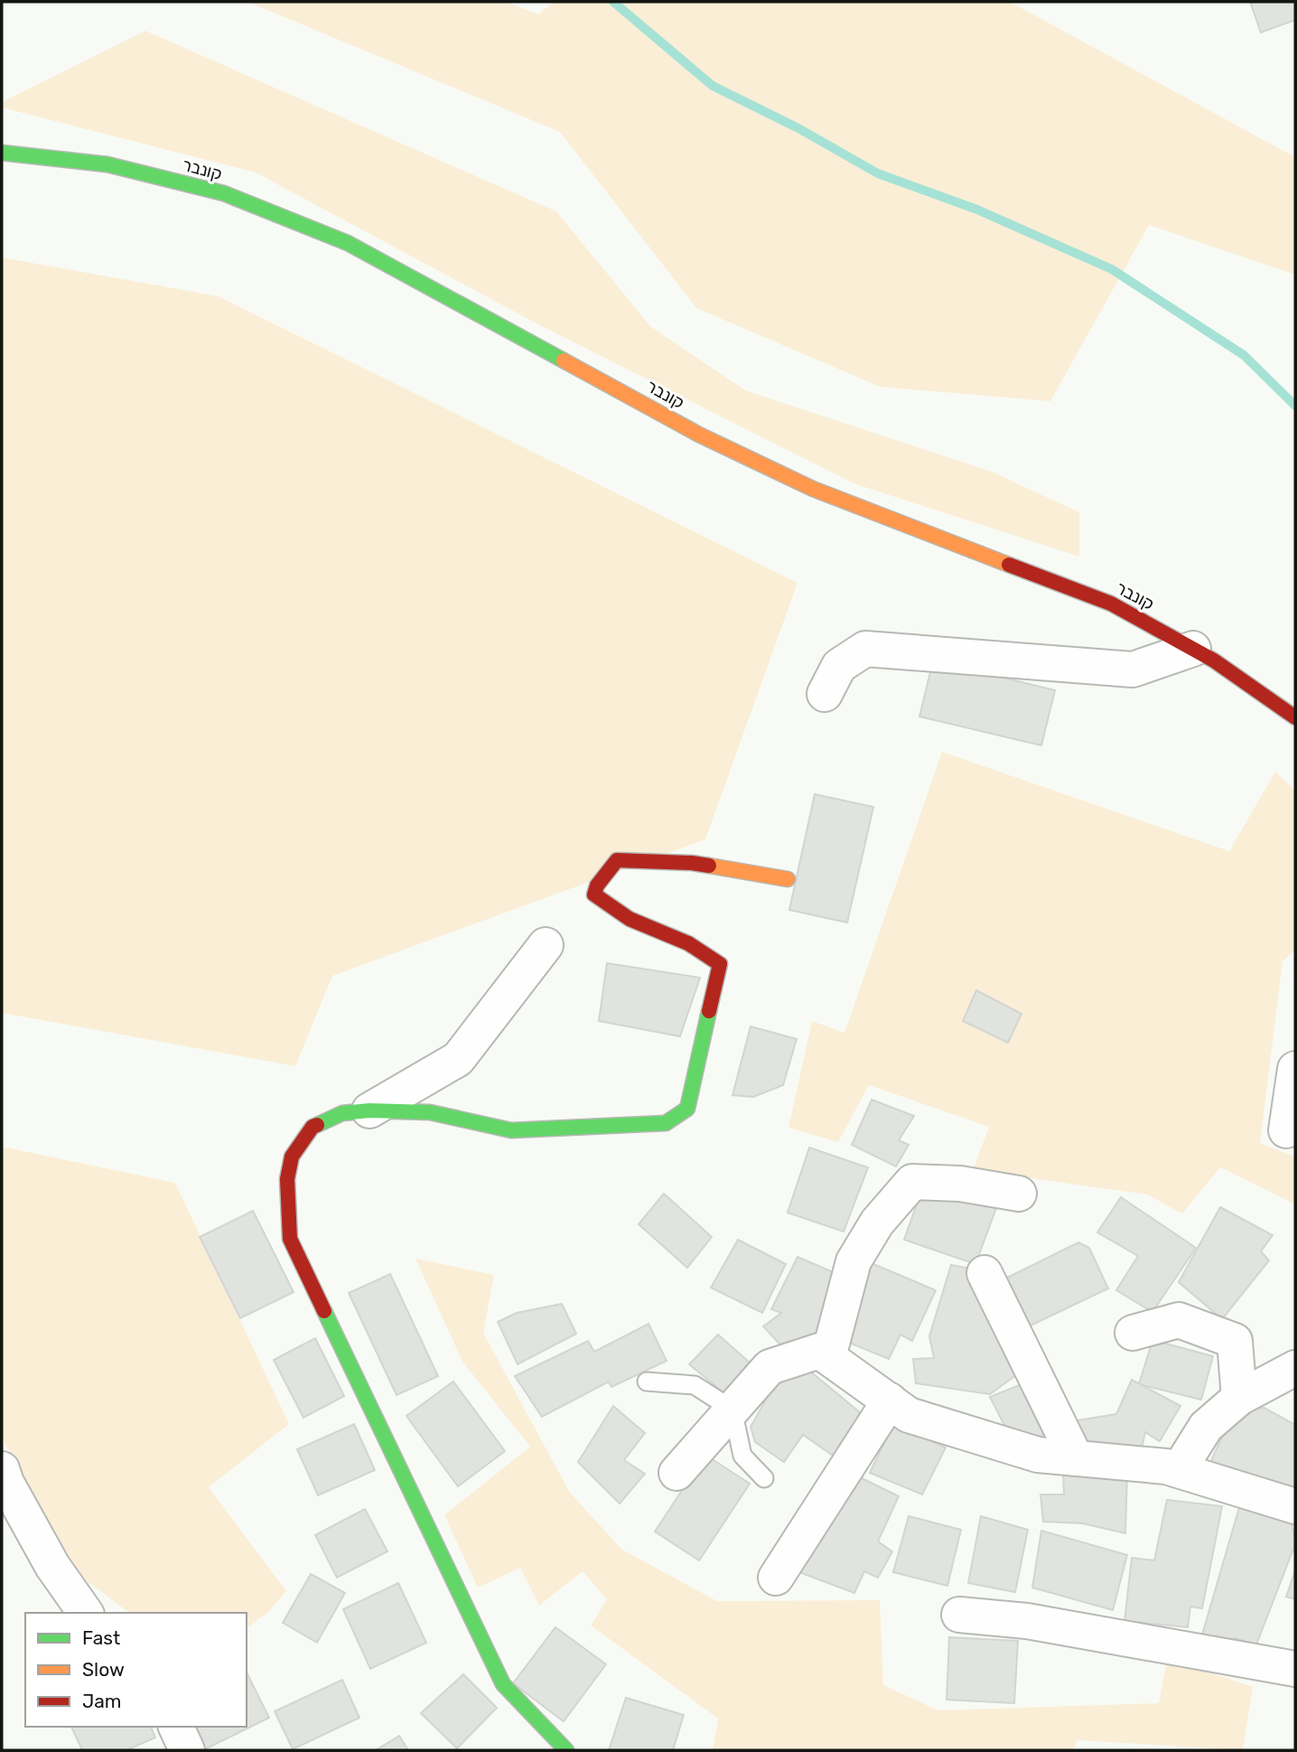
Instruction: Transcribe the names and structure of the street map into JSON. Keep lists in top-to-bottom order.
{
  "streets": {
    "street": ["קונבר"]
  },
  "legend": ["Fast", "Slow", "Jam"]
}
